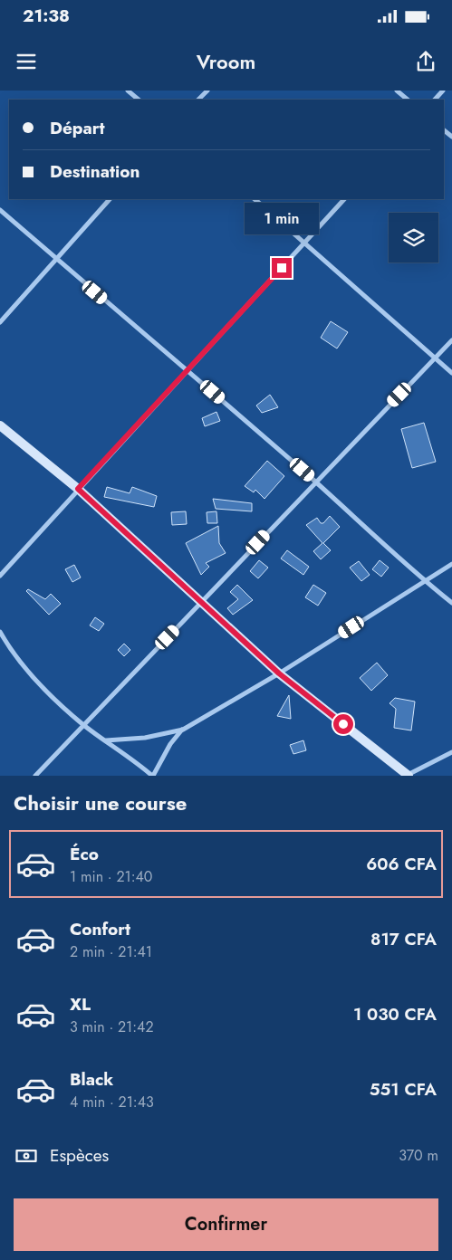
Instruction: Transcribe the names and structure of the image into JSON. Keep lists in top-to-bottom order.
{
  "page": {
    "status": "21:38",
    "header": "Vroom",
    "banner": ["Départ", "Destination"],
    "bubble": "1 min",
    "heading": "Choisir une course",
    "list": [
      {
        "name": "Éco",
        "note": "1 min · 21:40",
        "value": "606 CFA"
      },
      {
        "name": "Confort",
        "note": "2 min · 21:41",
        "value": "817 CFA"
      },
      {
        "name": "XL",
        "note": "3 min · 21:42",
        "value": "1 030 CFA"
      },
      {
        "name": "Black",
        "note": "4 min · 21:43",
        "value": "551 CFA"
      }
    ],
    "pay": ["Espèces", "370 m"],
    "buttons": "Confirmer"
  }
}
